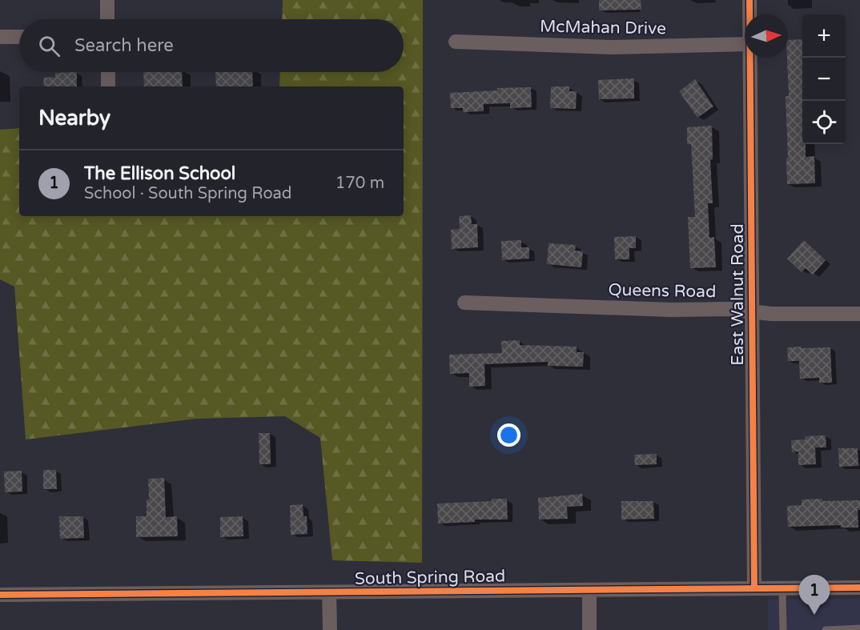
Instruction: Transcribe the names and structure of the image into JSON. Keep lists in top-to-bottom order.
{
  "streets": {
    "street": [
      "McMahan Drive",
      "Queens Road",
      "East Walnut Road",
      "South Spring Road"
    ]
  },
  "crossings": [
    ["Queens Road", "East Walnut Road"],
    ["East Walnut Road", "South Spring Road"]
  ],
  "north": "right",
  "page": {
    "map_buttons": ["+", "−"],
    "search": "Search here",
    "heading": "Nearby",
    "list": [
      {
        "mark": "1",
        "name": "The Ellison School",
        "note": "School · South Spring Road",
        "value": "170 m"
      }
    ],
    "pins": "1"
  }
}
